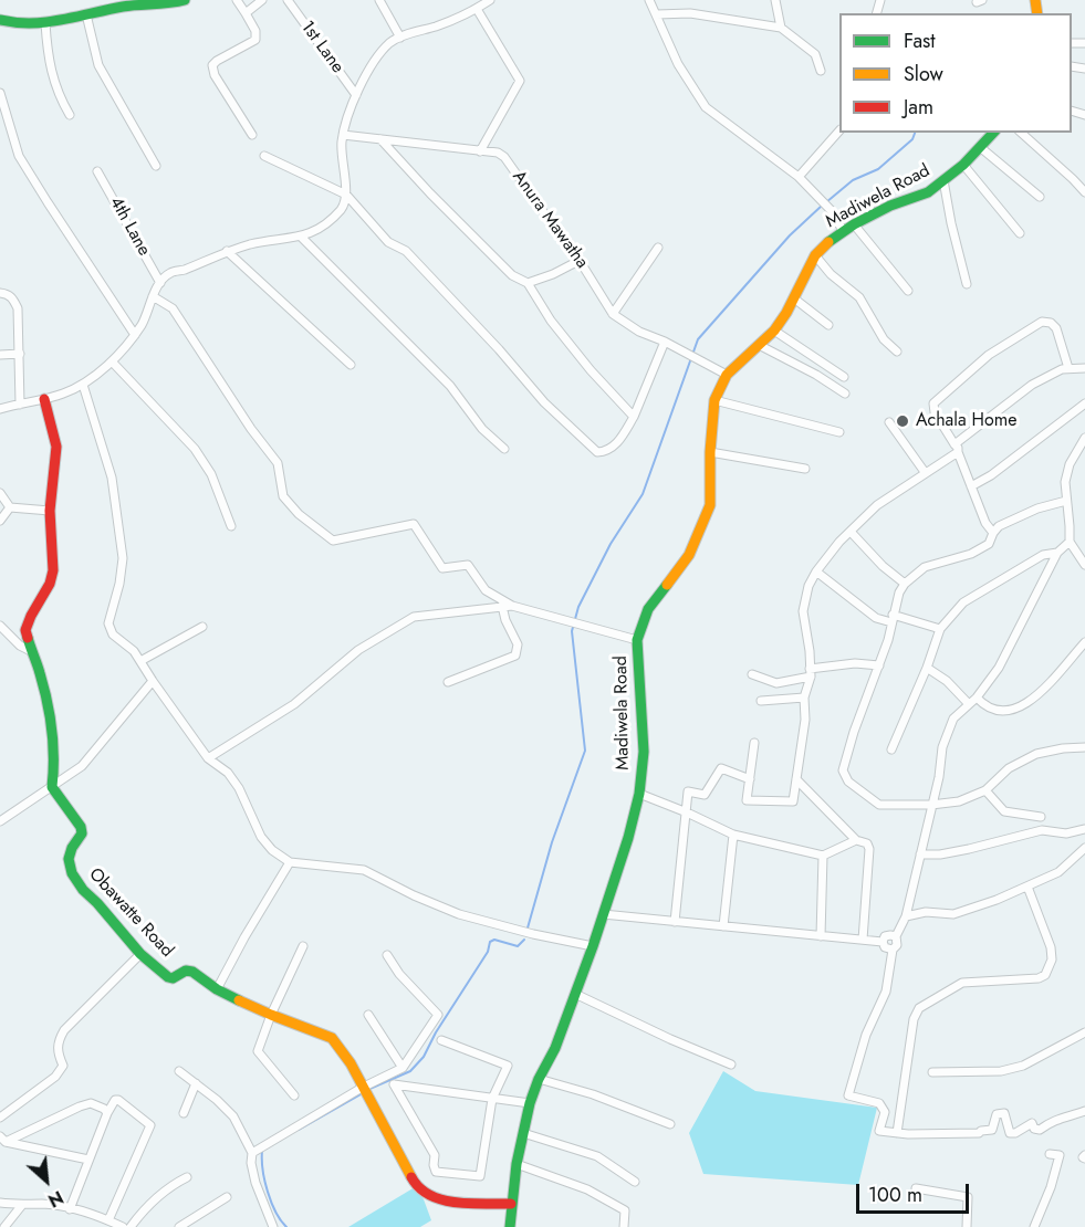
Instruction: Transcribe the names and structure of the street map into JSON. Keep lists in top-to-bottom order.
{
  "streets": {
    "main road": ["Madiwela Road", "Obawatte Road"],
    "street": ["1st Lane", "Anura Mawatha", "4th Lane"]
  },
  "crossings": [
    ["Madiwela Road", "Anura Mawatha"]
  ],
  "places": ["Achala Home"],
  "legend": ["Fast", "Slow", "Jam"],
  "scale_bar": "100 m",
  "north": "bottom right"
}
